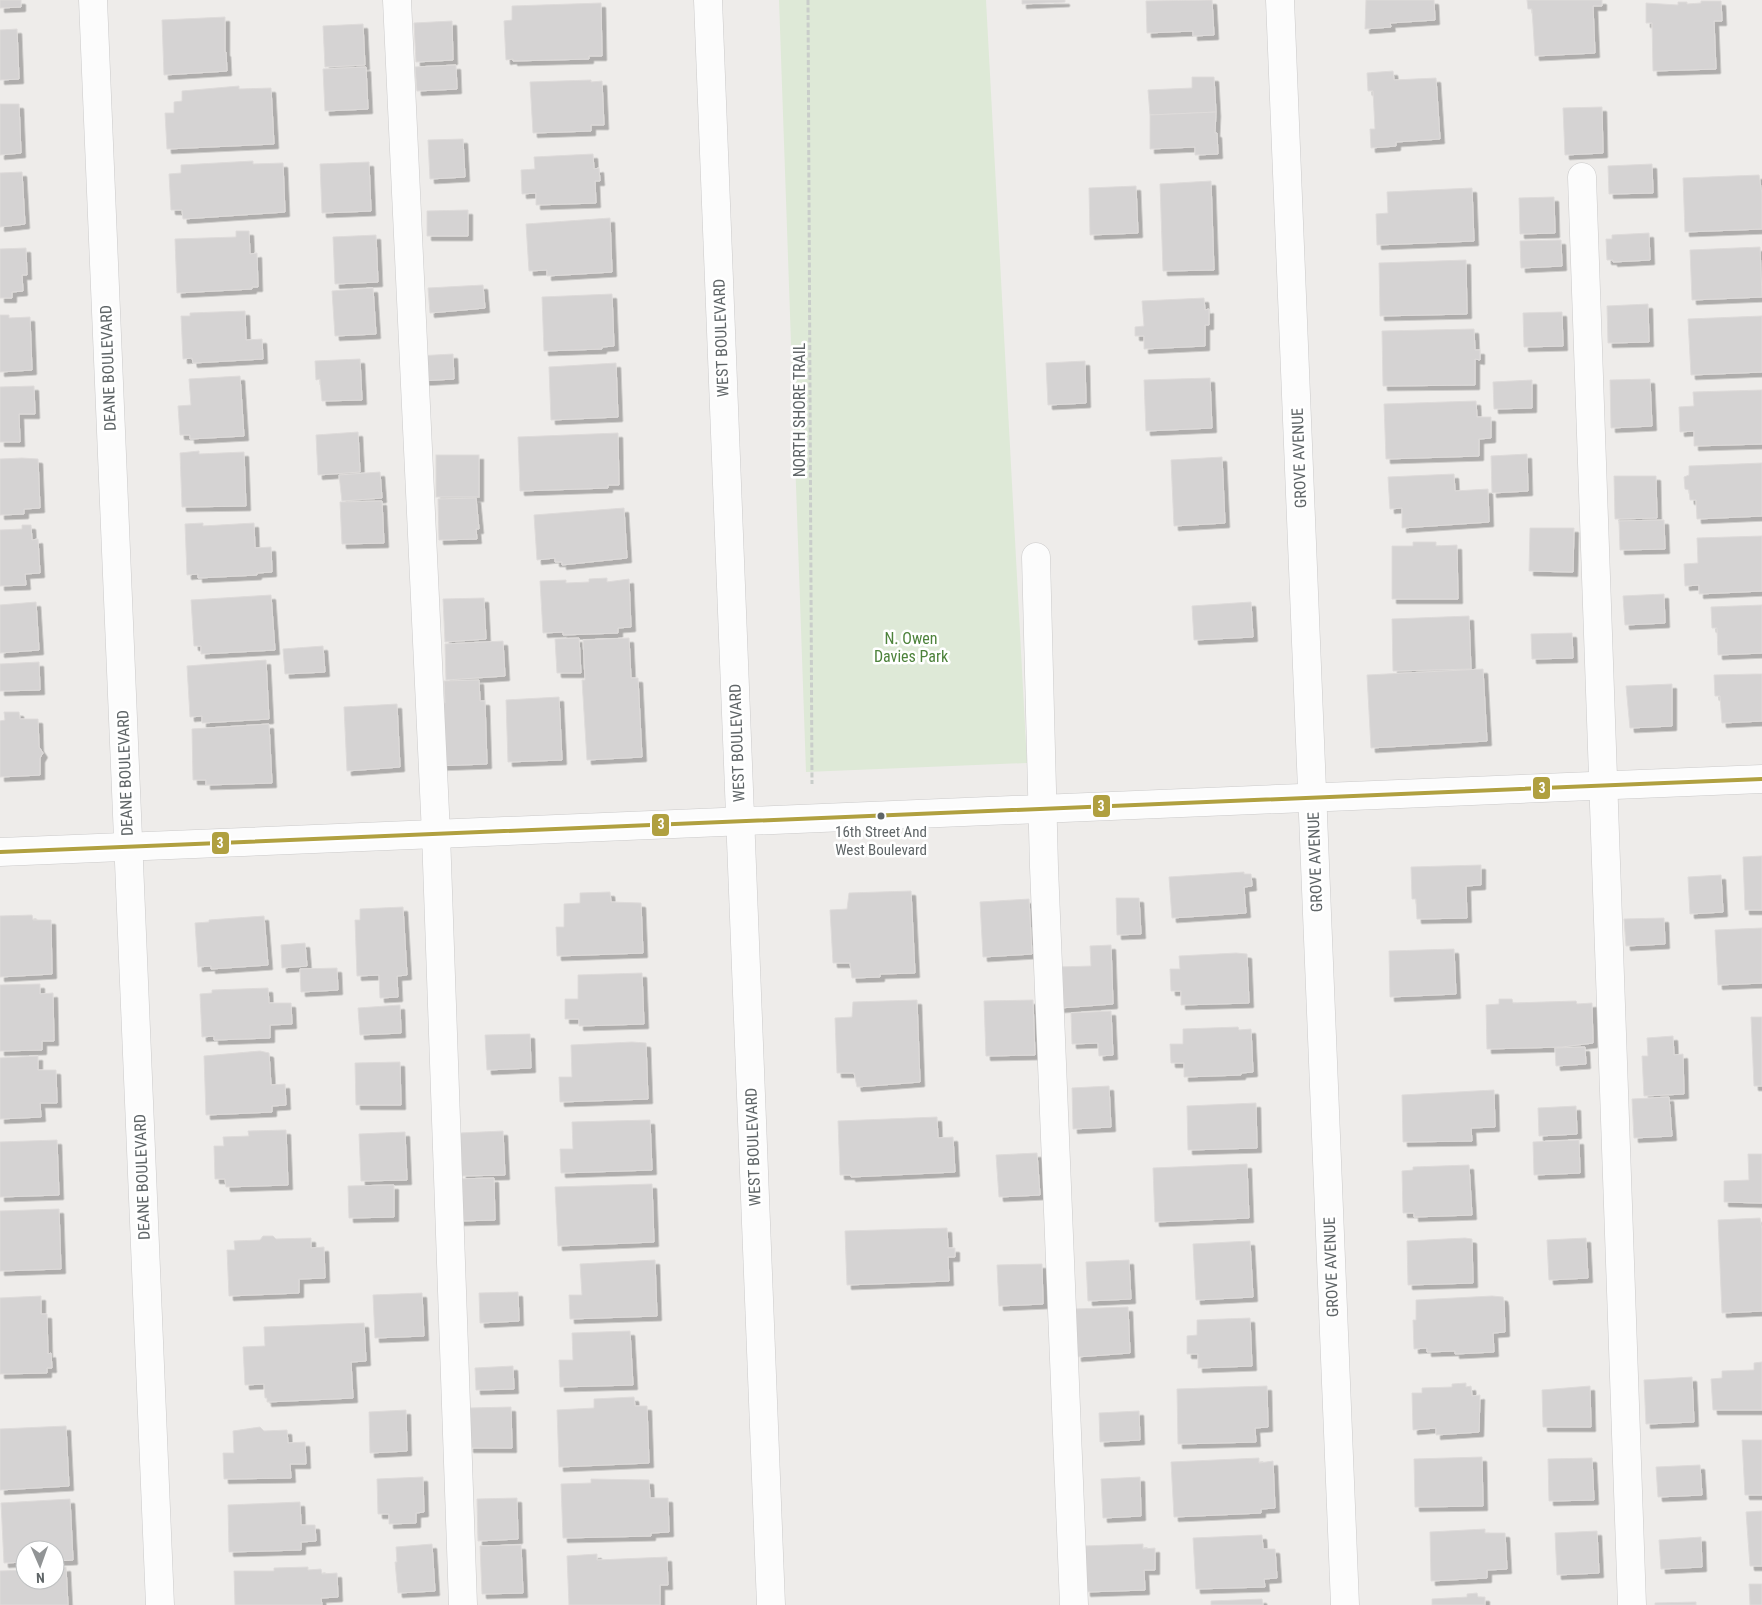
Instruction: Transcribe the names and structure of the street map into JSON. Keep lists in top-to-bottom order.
{
  "streets": {
    "street": ["WEST BOULEVARD", "DEANE BOULEVARD", "GROVE AVENUE"],
    "path": ["NORTH SHORE TRAIL"]
  },
  "parks": ["N. Owen Davies Park"],
  "places": ["16th Street And West Boulevard"],
  "lines": ["transit line 3"],
  "north": "bottom"
}
